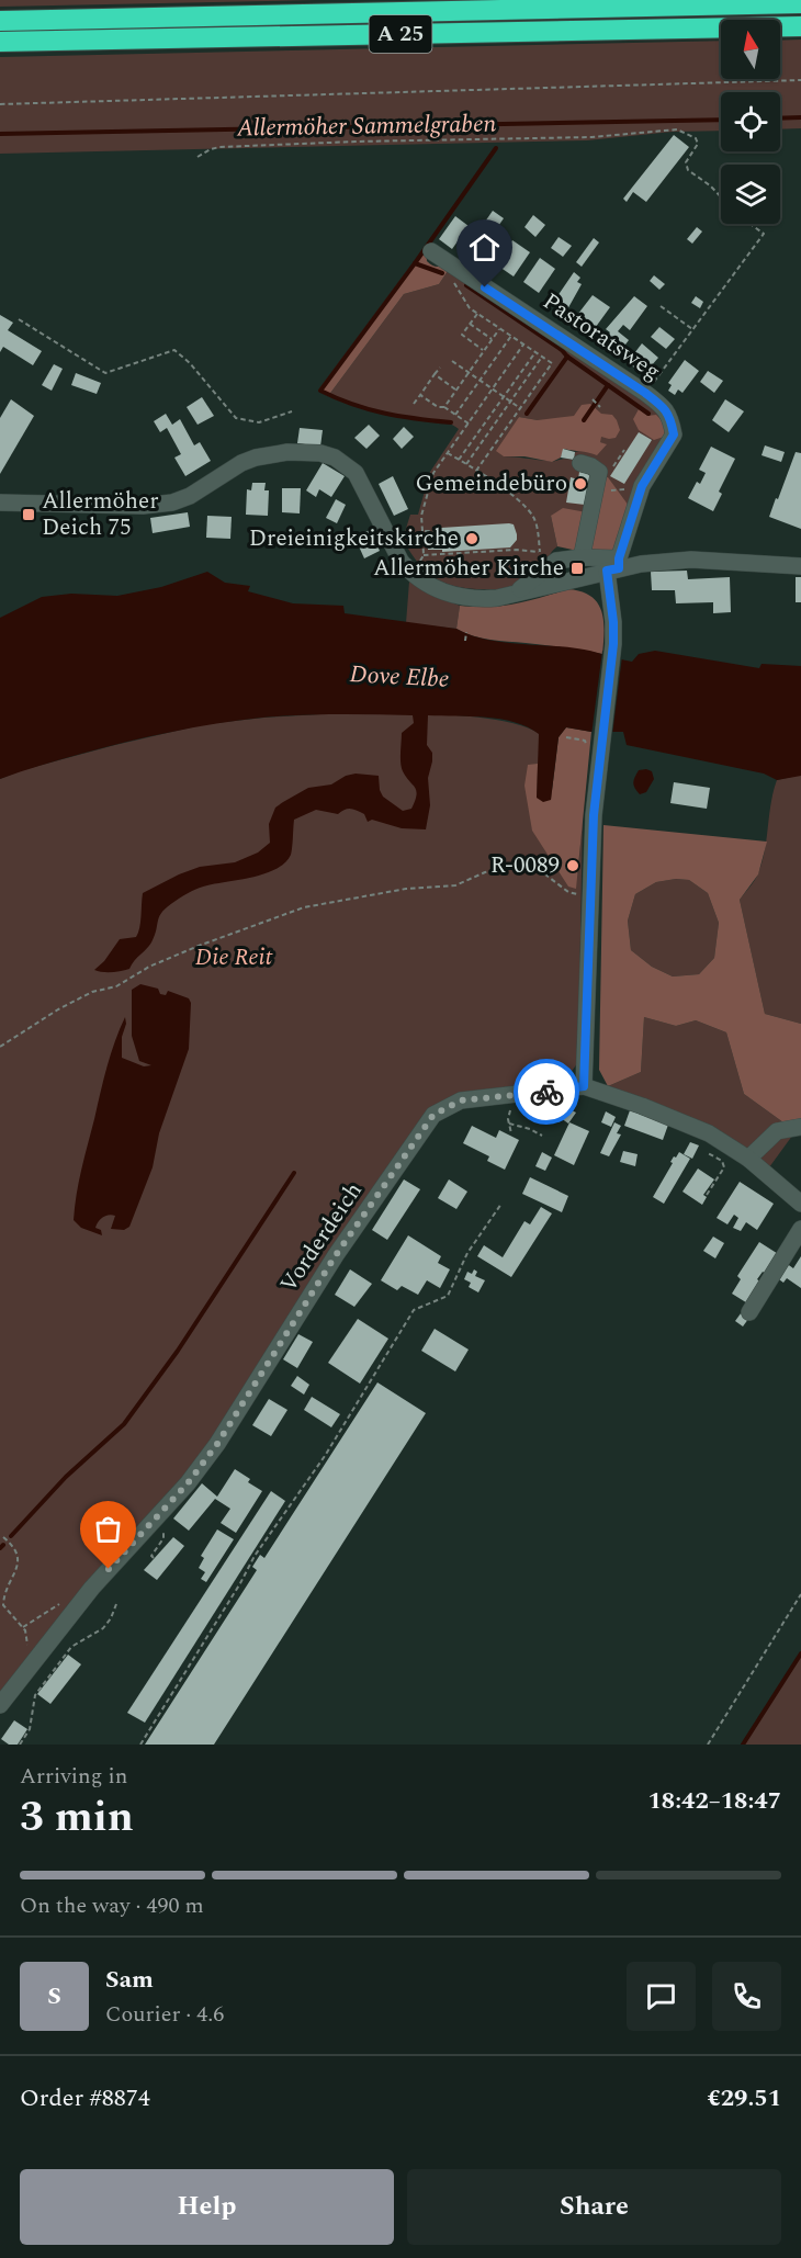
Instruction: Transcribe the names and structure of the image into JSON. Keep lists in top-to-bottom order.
{
  "streets": {
    "highway": ["A 25"],
    "street": ["Pastoratsweg", "Vorderdeich"]
  },
  "water": ["Allermöher Sammelgraben", "Dove Elbe"],
  "parks": ["Die Reit"],
  "places": {
    "other": ["Gemeindebüro", "Dreieinigkeitskirche", "R-0089"],
    "transit": ["Allermöher Deich 75", "Allermöher Kirche"]
  },
  "north": "top",
  "page": {
    "heading": ["3 min", "Arriving in", "18:42–18:47"],
    "panel": [
      "Sam",
      "Courier · 4.6",
      "Order #8874",
      "€29.51"
    ],
    "bar": "On the way · 490 m",
    "round": "S",
    "buttons": ["Help", "Share"]
  }
}
